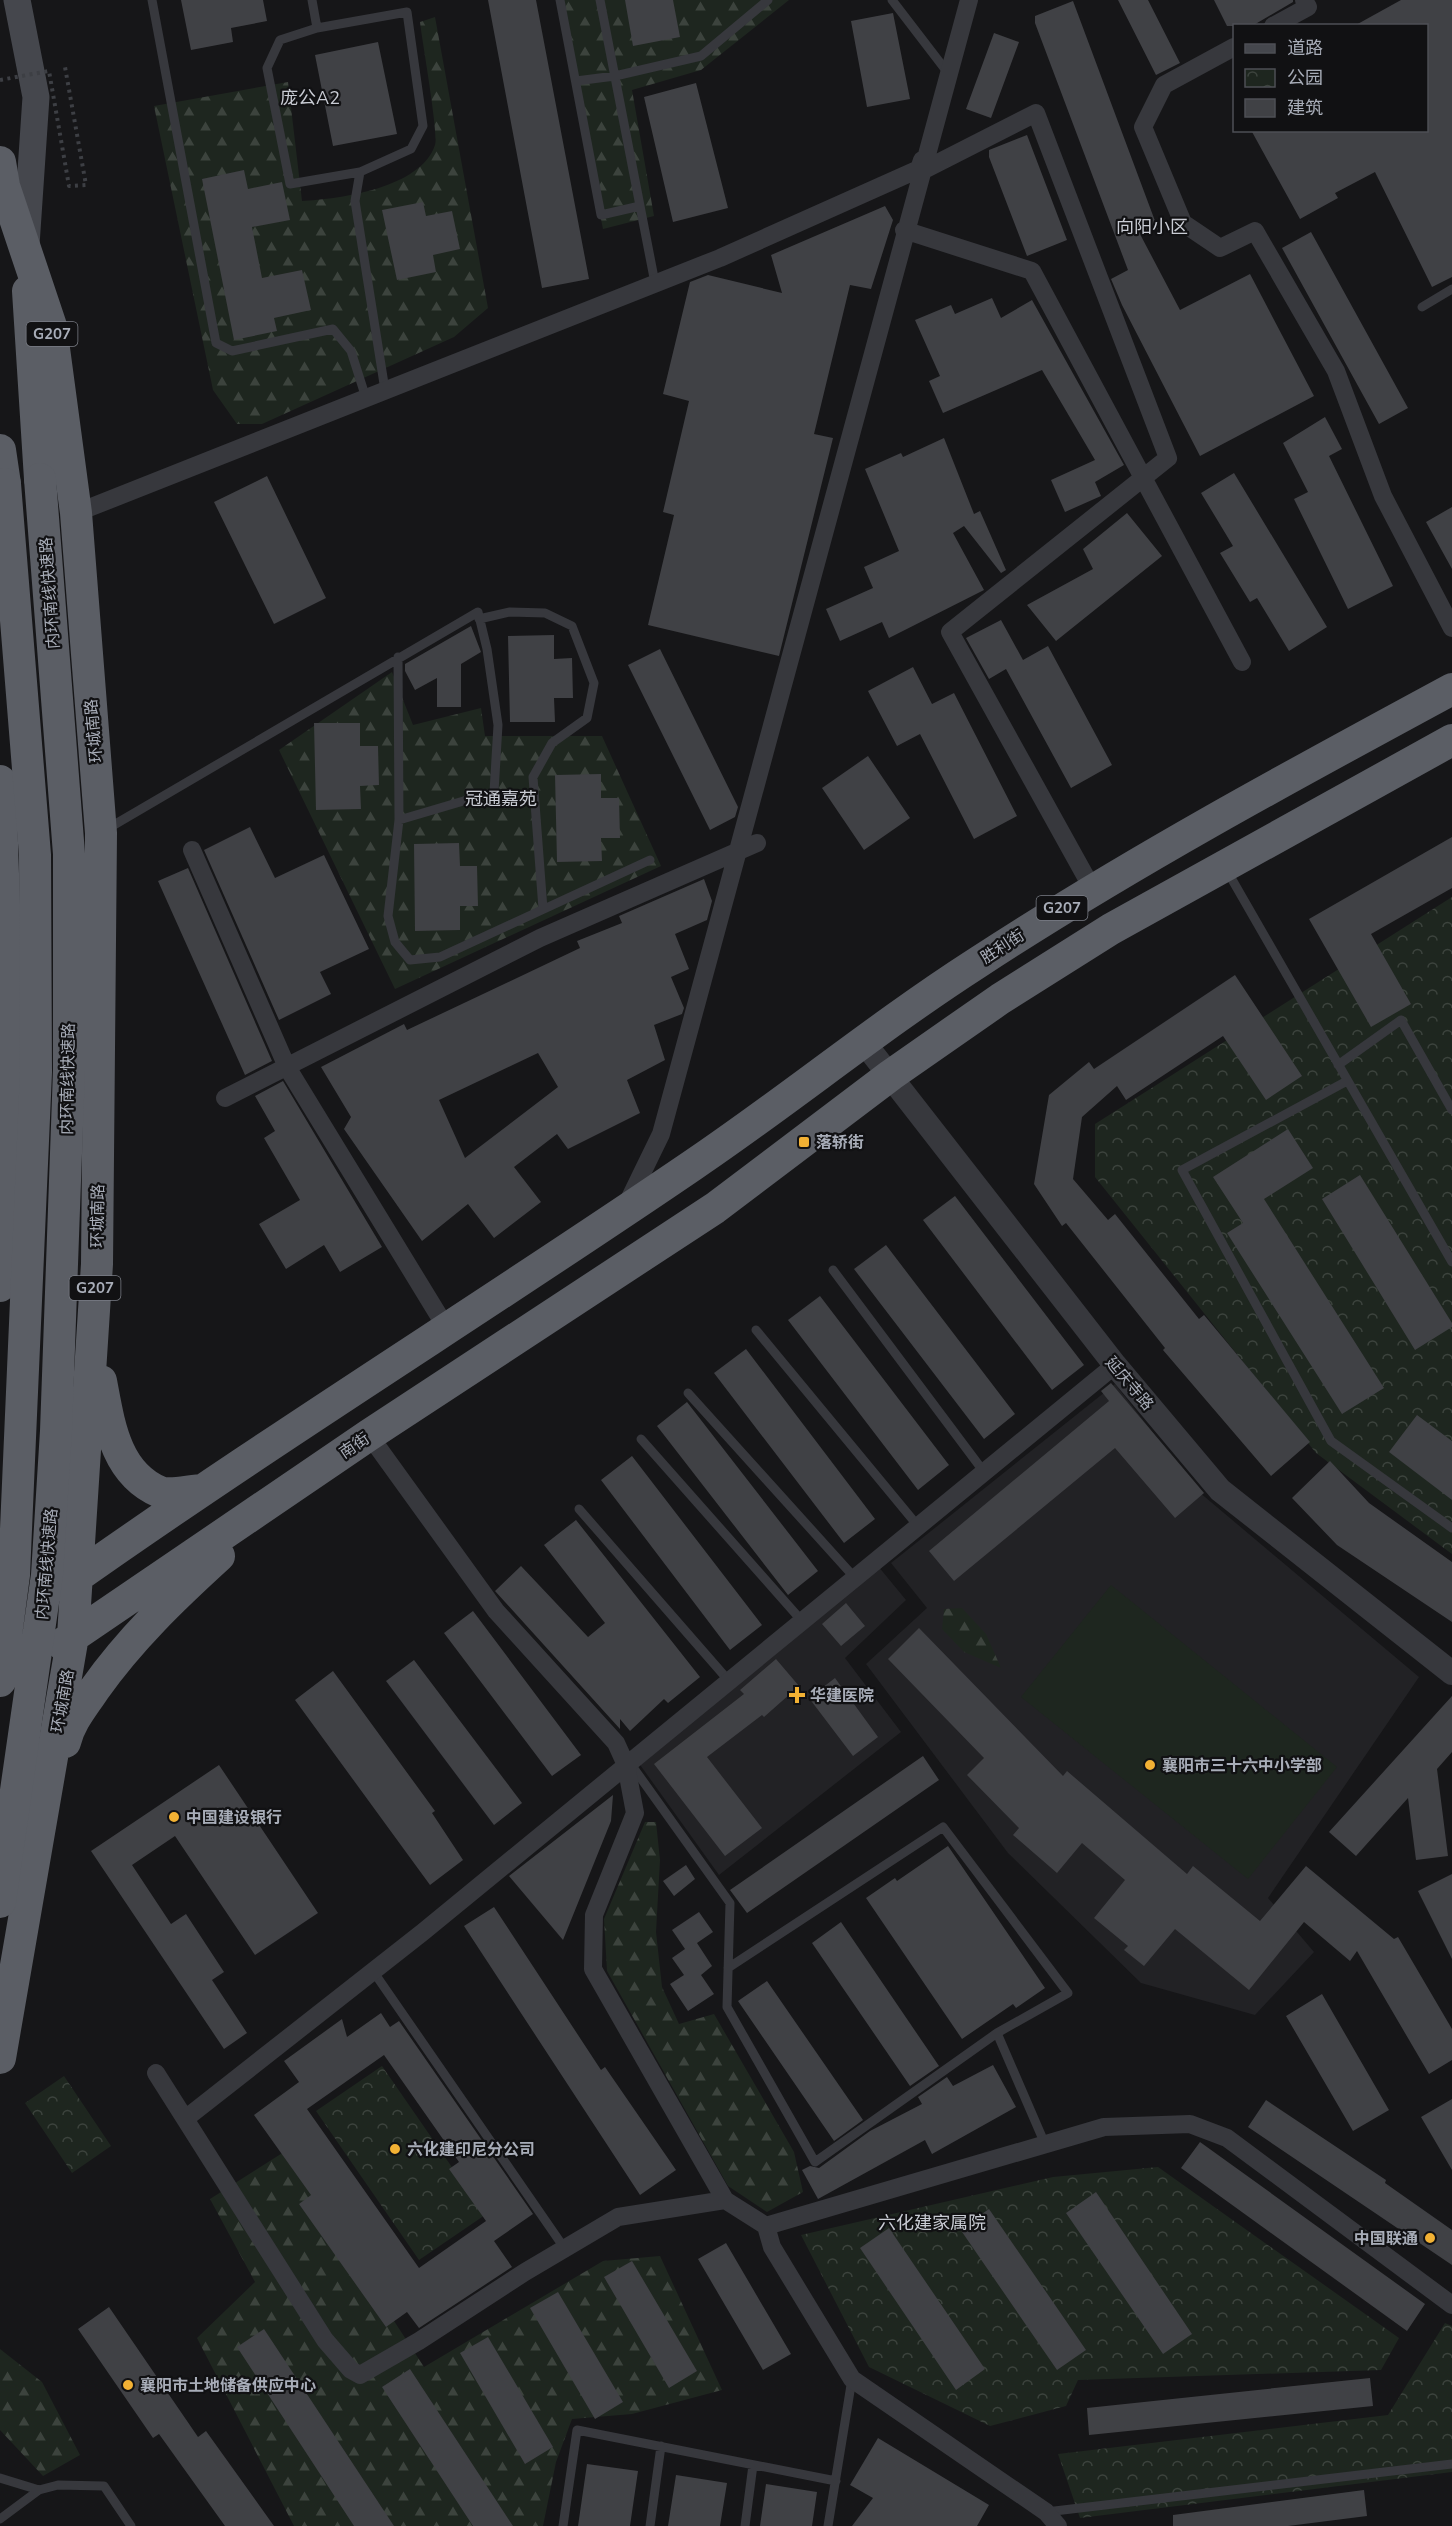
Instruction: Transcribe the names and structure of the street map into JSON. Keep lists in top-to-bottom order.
{
  "streets": {
    "highway": [
      "G207",
      "内环南线快速路",
      "环城南路",
      "胜利街",
      "南街"
    ],
    "street": ["延庆寺路"]
  },
  "crossings": [
    ["G207", "环城南路"],
    ["G207", "胜利街"],
    ["内环南线快速路", "环城南路"],
    ["环城南路", "南街"],
    ["胜利街", "延庆寺路"],
    ["延庆寺路", "南街"]
  ],
  "districts": [
    "庞公A2",
    "向阳小区",
    "冠通嘉苑",
    "六化建家属院"
  ],
  "places": {
    "transit": ["落轿街"],
    "health": ["华建医院"],
    "other": [
      "襄阳市三十六中小学部",
      "中国建设银行",
      "六化建印尼分公司",
      "中国联通",
      "襄阳市土地储备供应中心"
    ]
  },
  "legend": ["道路", "公园", "建筑"]
}
